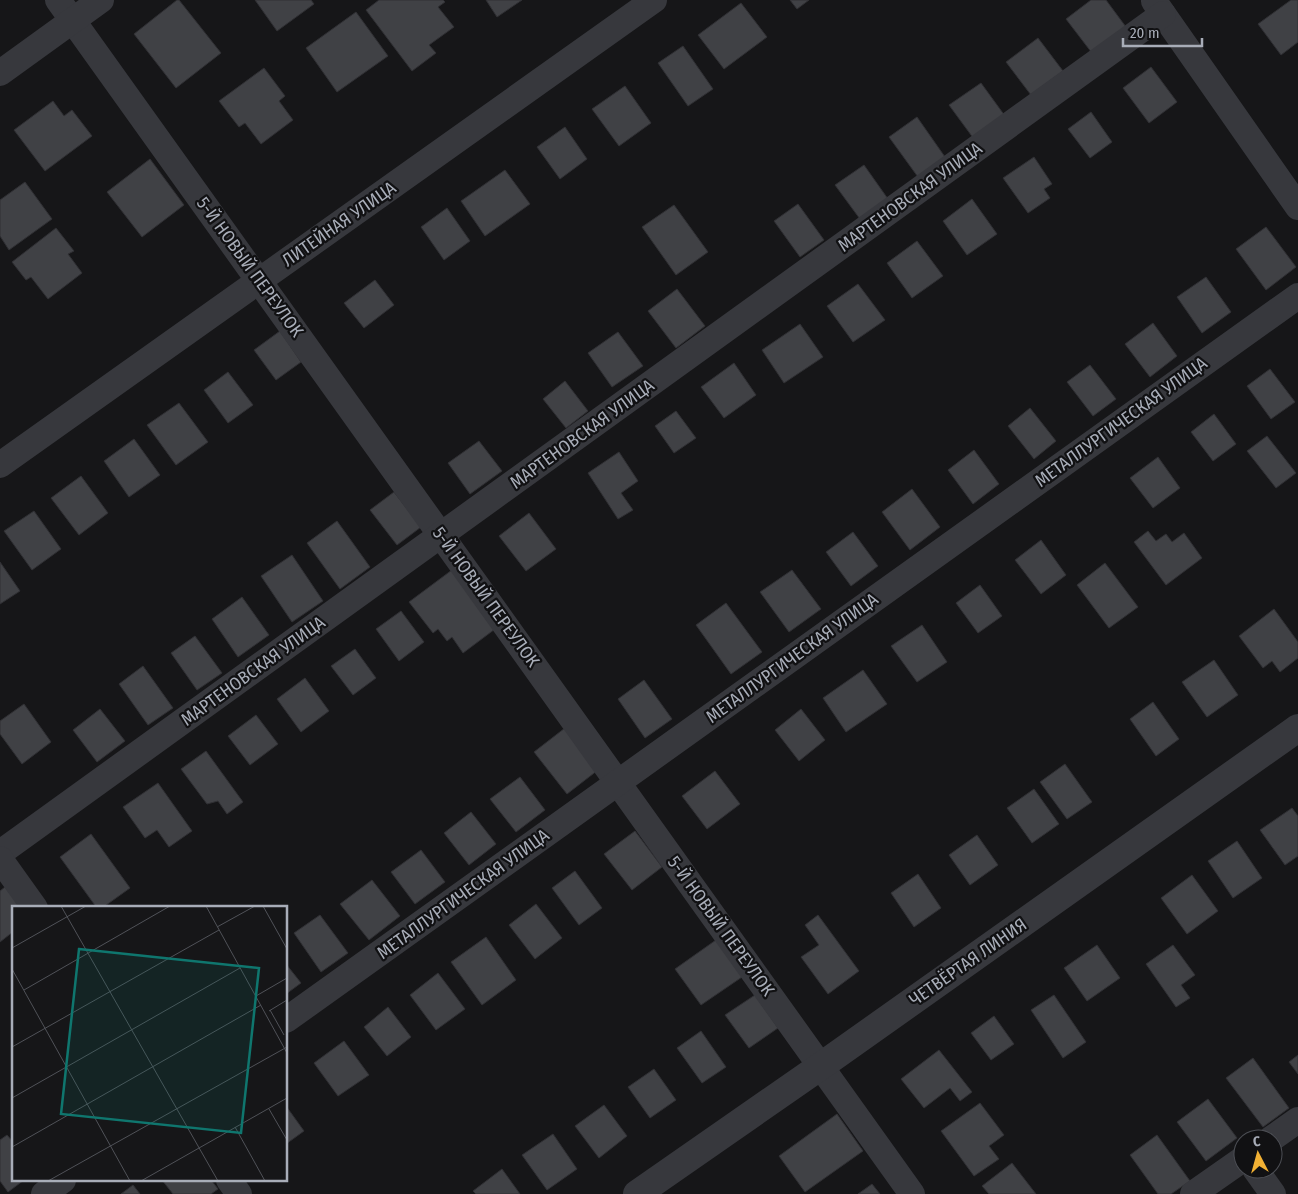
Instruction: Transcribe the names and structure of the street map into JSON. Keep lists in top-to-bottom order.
{
  "streets": {
    "street": [
      "МАРТЕНОВСКАЯ УЛИЦА",
      "ЛИТЕЙНАЯ УЛИЦА",
      "5-Й НОВЫЙ ПЕРЕУЛОК",
      "МЕТАЛЛУРГИЧЕСКАЯ УЛИЦА",
      "ЧЕТВЁРТАЯ ЛИНИЯ"
    ]
  },
  "crossings": [
    ["МАРТЕНОВСКАЯ УЛИЦА", "5-Й НОВЫЙ ПЕРЕУЛОК"],
    ["ЛИТЕЙНАЯ УЛИЦА", "5-Й НОВЫЙ ПЕРЕУЛОК"],
    ["5-Й НОВЫЙ ПЕРЕУЛОК", "МЕТАЛЛУРГИЧЕСКАЯ УЛИЦА"],
    ["5-Й НОВЫЙ ПЕРЕУЛОК", "ЧЕТВЁРТАЯ ЛИНИЯ"]
  ],
  "scale_bar": "20 m",
  "north": "top"
}
